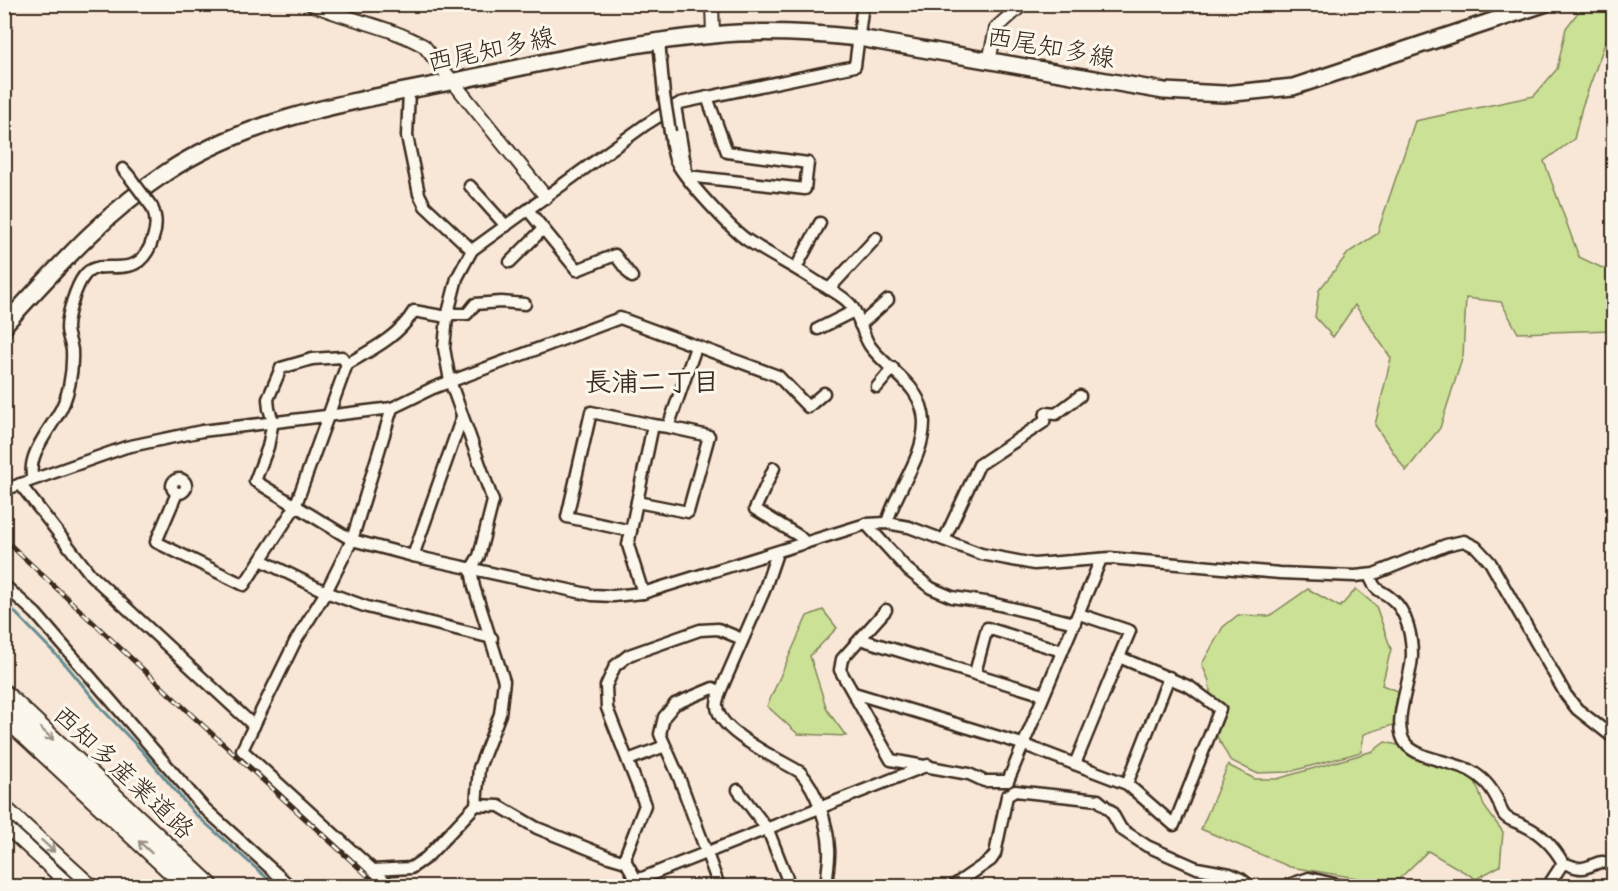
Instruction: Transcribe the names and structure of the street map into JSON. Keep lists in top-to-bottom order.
{
  "streets": {
    "highway": ["西知多産業道路"],
    "main road": ["西尾知多線"]
  },
  "districts": ["長浦二丁目"]
}
